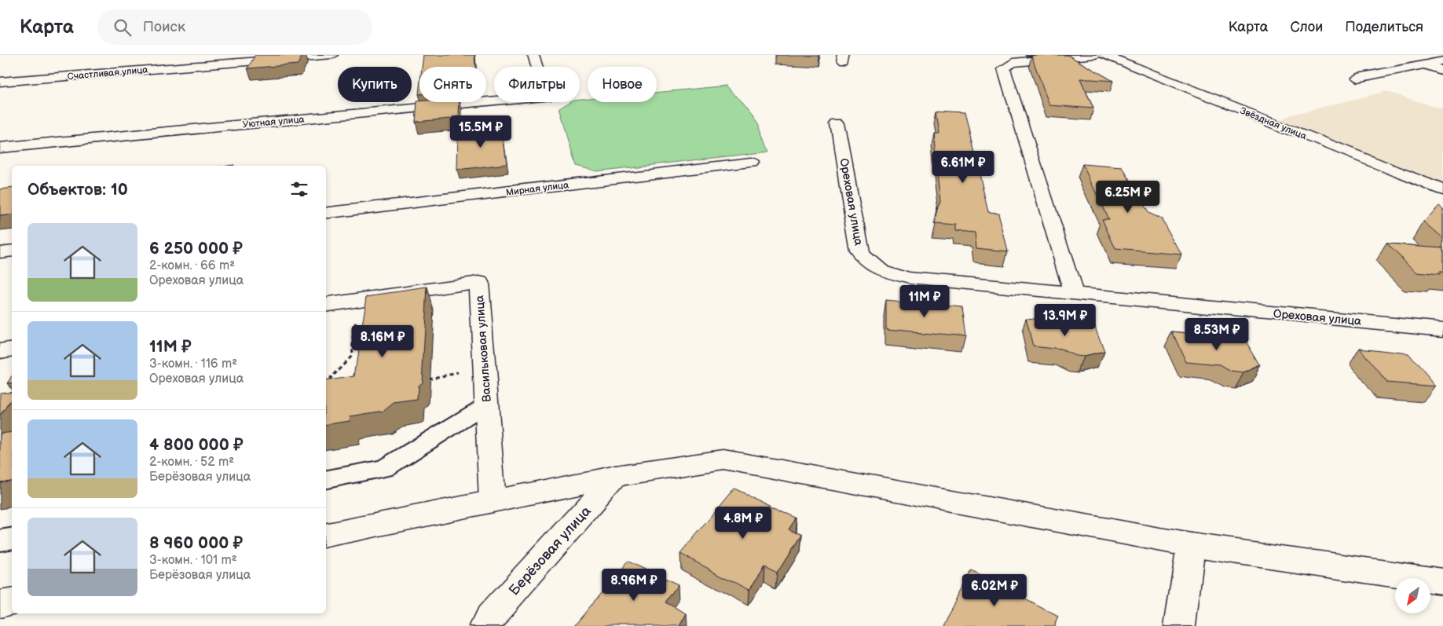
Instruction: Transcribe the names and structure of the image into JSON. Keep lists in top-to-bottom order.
{
  "streets": {
    "street": [
      "Счастливая улица",
      "Уютная улица",
      "Звёздная улица",
      "Мирная улица",
      "Ореховая улица",
      "Васильковая улица",
      "Берёзовая улица"
    ]
  },
  "north": "bottom left",
  "page": {
    "header": "Карта",
    "search": "Поиск",
    "nav": ["Карта", "Слои", "Поделиться"],
    "chip": [
      "Купить",
      "Снять",
      "Фильтры",
      "Новое"
    ],
    "price": [
      "15.5M ₽",
      "6.61M ₽",
      "6.25M ₽",
      "11M ₽",
      "13.9M ₽",
      "8.53M ₽",
      "8.16M ₽",
      "4.8M ₽",
      "8.96M ₽",
      "6.02M ₽"
    ],
    "heading": "Объектов: 10",
    "list": [
      {
        "name": "6 250 000 ₽",
        "note": "2-комн. · 66 m² · Ореховая улица"
      },
      {
        "name": "11M ₽",
        "note": "3-комн. · 116 m² · Ореховая улица"
      },
      {
        "name": "4 800 000 ₽",
        "note": "2-комн. · 52 m² · Берёзовая улица"
      },
      {
        "name": "8 960 000 ₽",
        "note": "3-комн. · 101 m² · Берёзовая улица"
      }
    ]
  }
}
